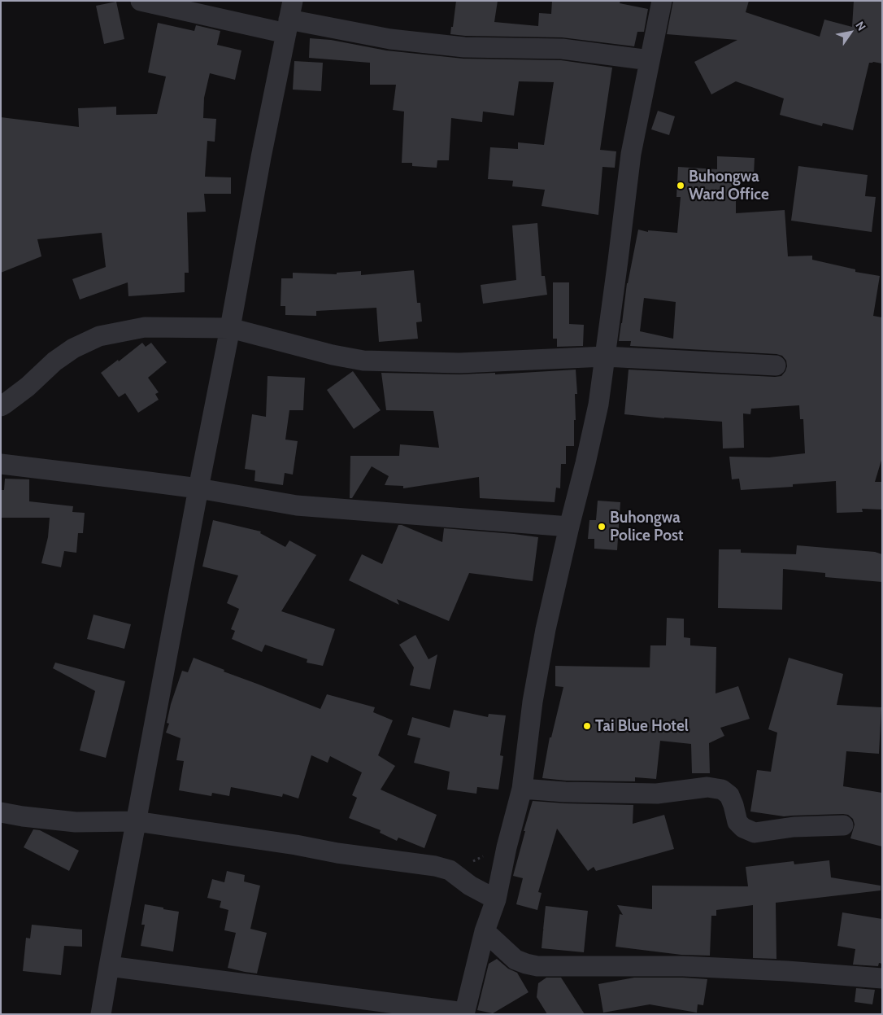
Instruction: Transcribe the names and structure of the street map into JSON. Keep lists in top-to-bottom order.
{
  "places": ["Buhongwa Ward Office", "Buhongwa Police Post", "Tai Blue Hotel"],
  "north": "top right"
}
